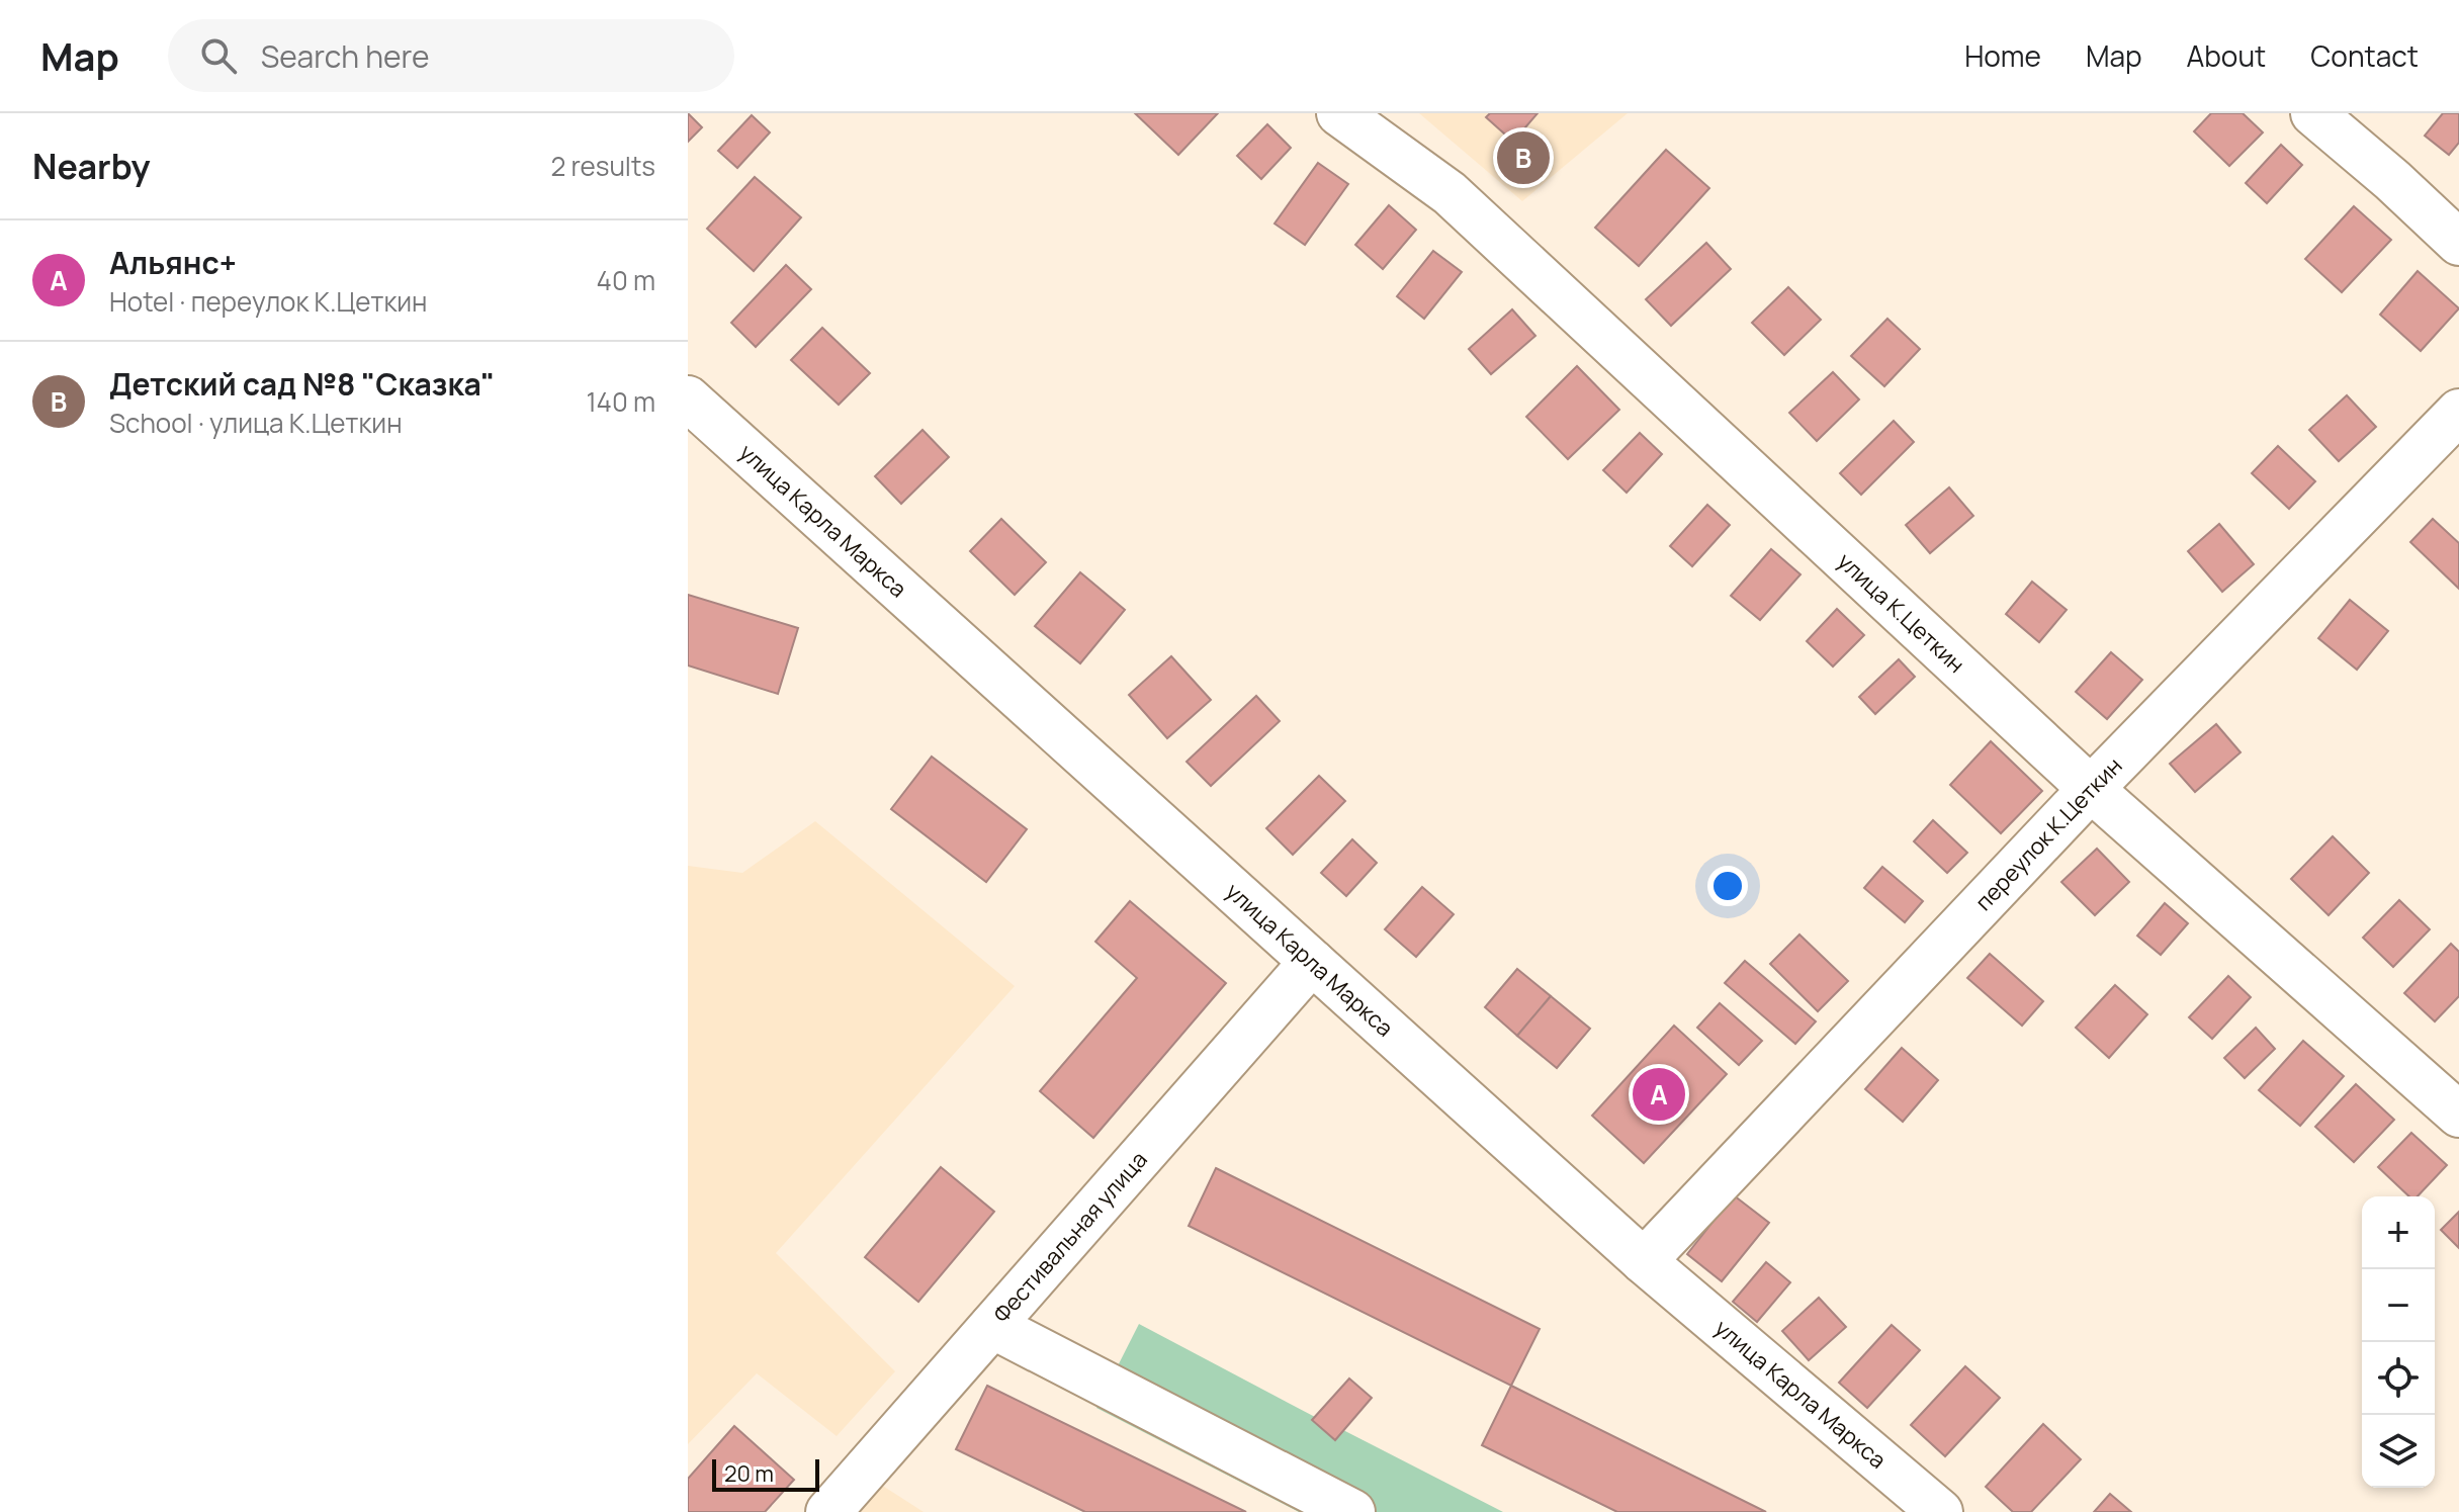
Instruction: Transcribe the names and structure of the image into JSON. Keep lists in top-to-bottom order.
{
  "streets": {
    "street": [
      "улица Карла Маркса",
      "улица К.Цеткин",
      "переулок К.Цеткин",
      "Фестивальная улица"
    ]
  },
  "crossings": [
    ["улица Карла Маркса", "переулок К.Цеткин"],
    ["улица Карла Маркса", "Фестивальная улица"],
    ["улица К.Цеткин", "переулок К.Цеткин"]
  ],
  "scale_bar": "20 m",
  "page": {
    "header": "Map",
    "search": "Search here",
    "nav": [
      "Home",
      "Map",
      "About",
      "Contact"
    ],
    "heading": ["Nearby", "2 results"],
    "pins": ["B", "A"],
    "list": [
      {
        "mark": "A",
        "name": "Альянс+",
        "note": "Hotel · переулок К.Цеткин",
        "value": "40 m"
      },
      {
        "mark": "B",
        "name": "Детский сад №8 \"Сказка\"",
        "note": "School · улица К.Цеткин",
        "value": "140 m"
      }
    ],
    "map_buttons": ["+", "−"],
    "scale": "20 m"
  }
}
